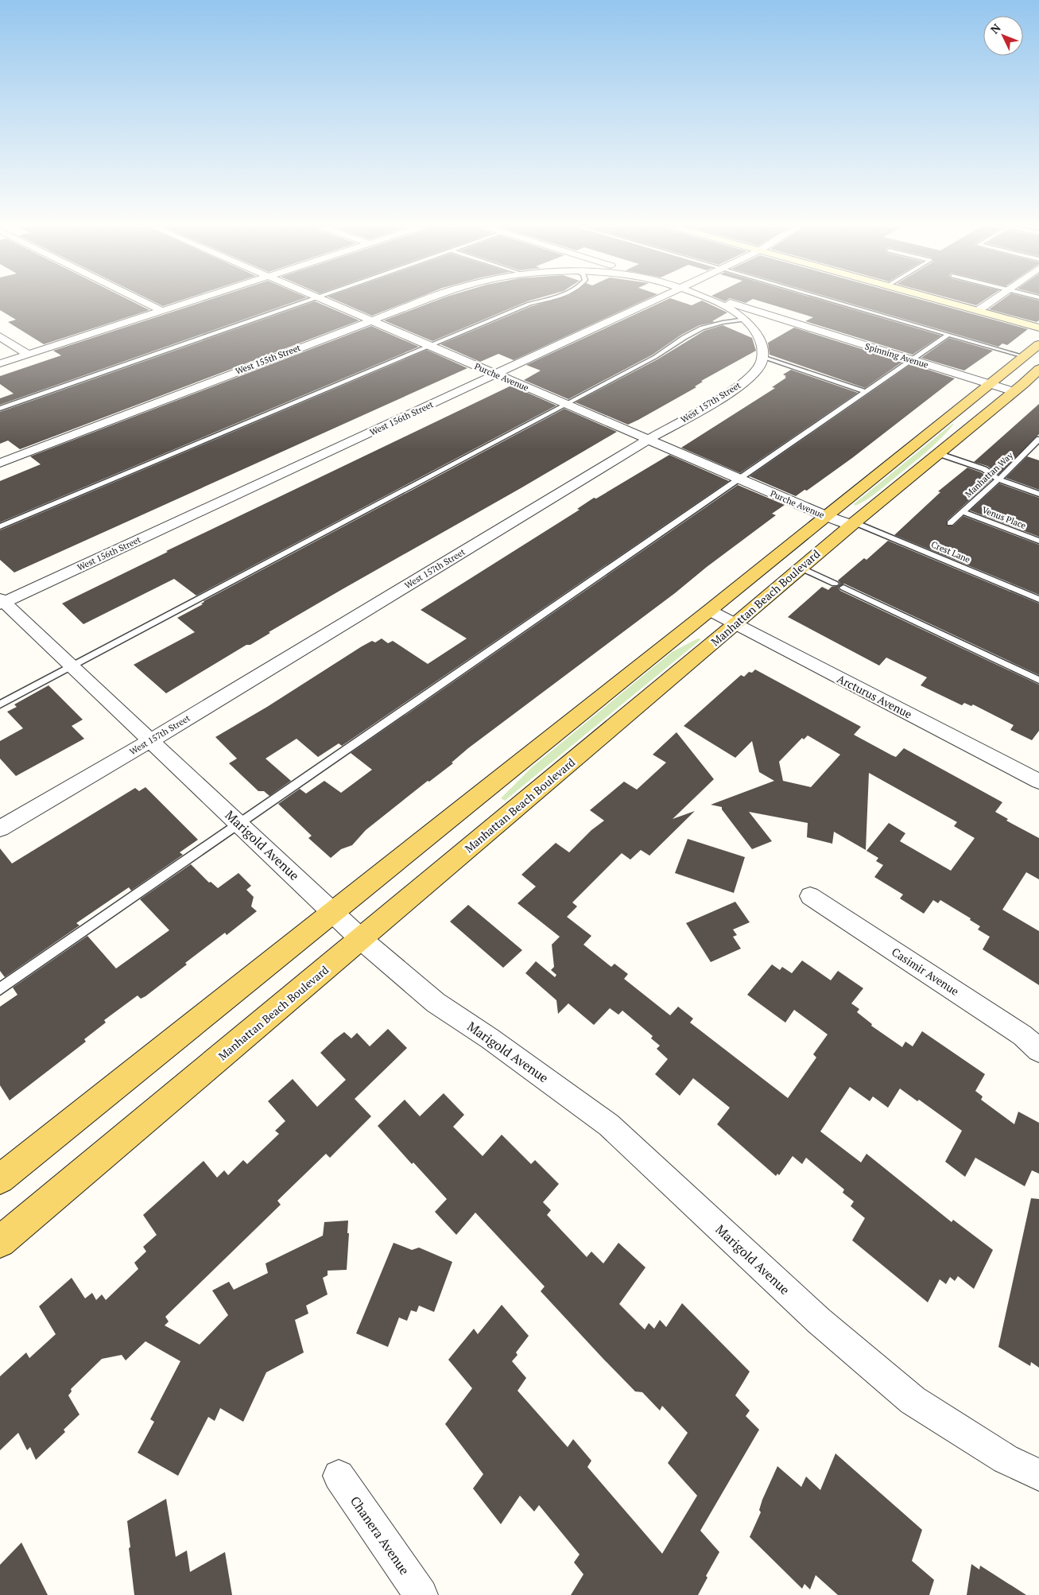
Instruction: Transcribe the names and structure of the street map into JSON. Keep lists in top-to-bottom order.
{
  "streets": {
    "main road": ["Manhattan Beach Boulevard"],
    "street": [
      "Spinning Avenue",
      "West 155th Street",
      "Purche Avenue",
      "West 157th Street",
      "West 156th Street",
      "Arcturus Avenue",
      "Marigold Avenue",
      "Casimir Avenue",
      "Chanera Avenue"
    ],
    "lane": ["Manhattan Way", "Venus Place", "Crest Lane"]
  },
  "crossings": [
    ["Spinning Avenue", "Manhattan Beach Boulevard"],
    ["West 155th Street", "Purche Avenue"],
    ["Purche Avenue", "West 157th Street"],
    ["Purche Avenue", "West 156th Street"],
    ["Purche Avenue", "Crest Lane"],
    ["Purche Avenue", "Manhattan Beach Boulevard"],
    ["West 157th Street", "Marigold Avenue"],
    ["West 156th Street", "Marigold Avenue"],
    ["Manhattan Way", "Venus Place"],
    ["Crest Lane", "Manhattan Beach Boulevard"],
    ["Manhattan Beach Boulevard", "Arcturus Avenue"],
    ["Manhattan Beach Boulevard", "Marigold Avenue"]
  ],
  "north": "top left"
}
